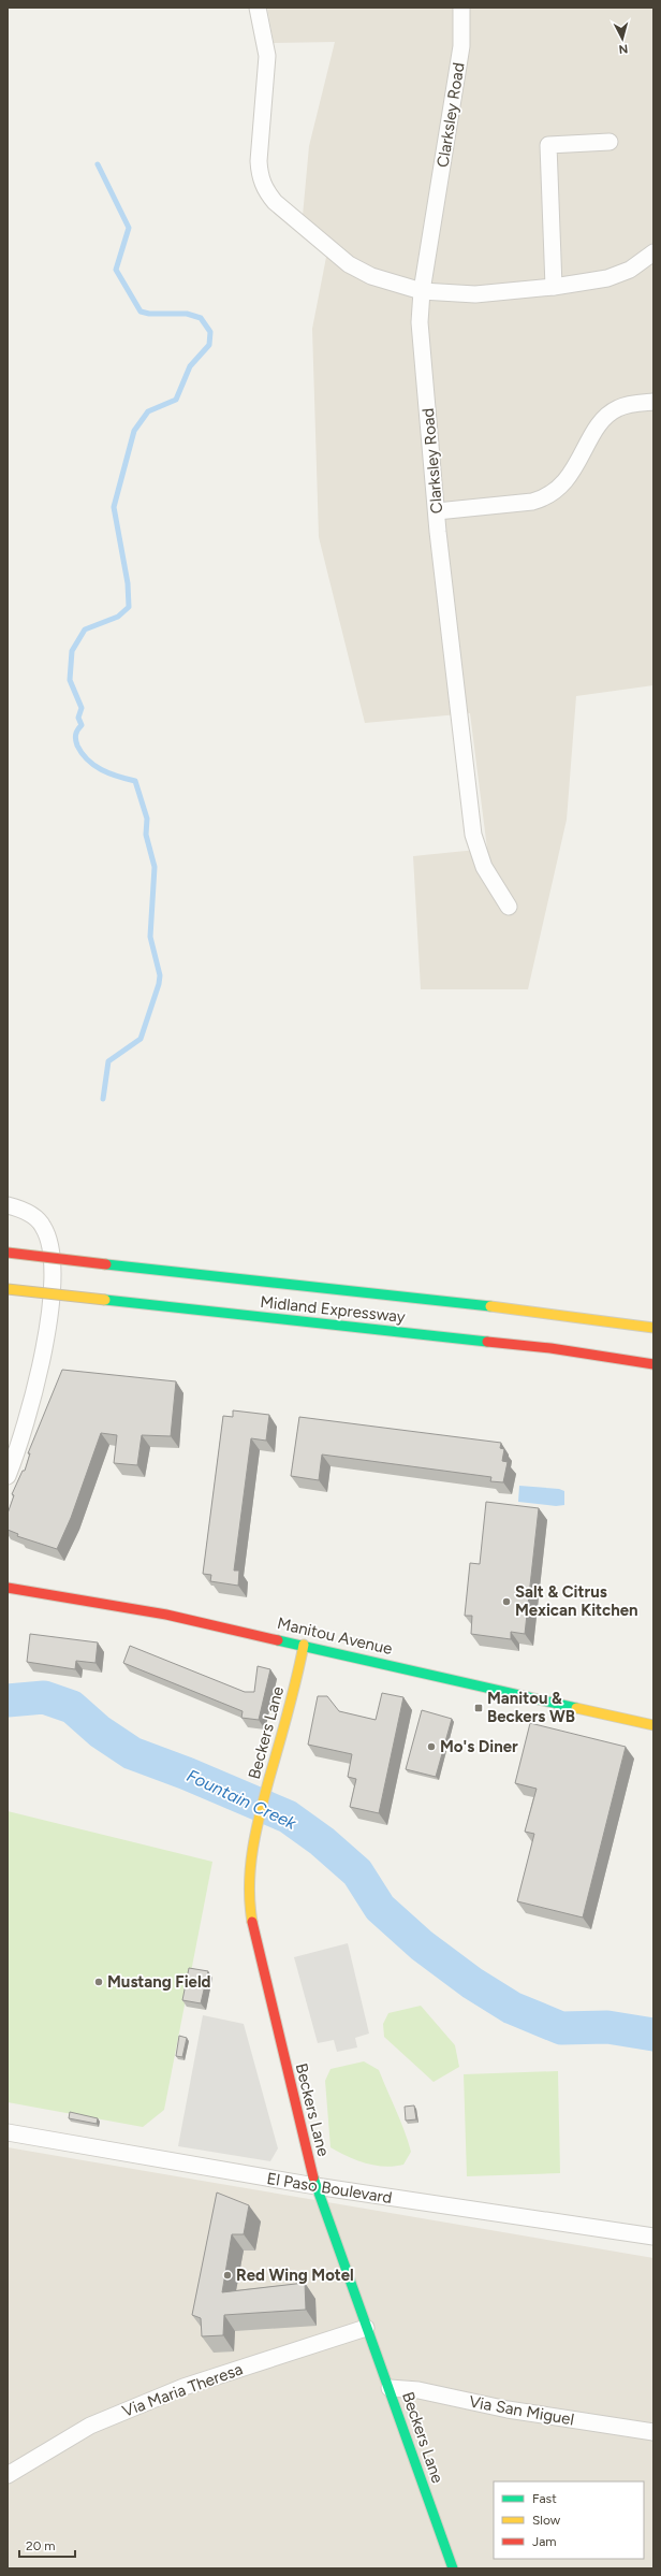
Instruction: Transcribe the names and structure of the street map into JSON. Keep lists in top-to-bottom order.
{
  "streets": {
    "main road": ["Midland Expressway", "Manitou Avenue", "Beckers Lane"],
    "street": [
      "Clarksley Road",
      "El Paso Boulevard",
      "Via Maria Theresa",
      "Via San Miguel"
    ]
  },
  "crossings": [
    ["Manitou Avenue", "Beckers Lane"],
    ["Beckers Lane", "El Paso Boulevard"],
    ["Beckers Lane", "Via Maria Theresa"],
    ["Beckers Lane", "Via San Miguel"]
  ],
  "water": ["Fountain Creek"],
  "places": {
    "other": [
      "Salt & Citrus Mexican Kitchen",
      "Mo's Diner",
      "Mustang Field",
      "Red Wing Motel"
    ],
    "transit": ["Manitou & Beckers WB"]
  },
  "legend": ["Fast", "Slow", "Jam"],
  "scale_bar": "20 m",
  "north": "bottom"
}
